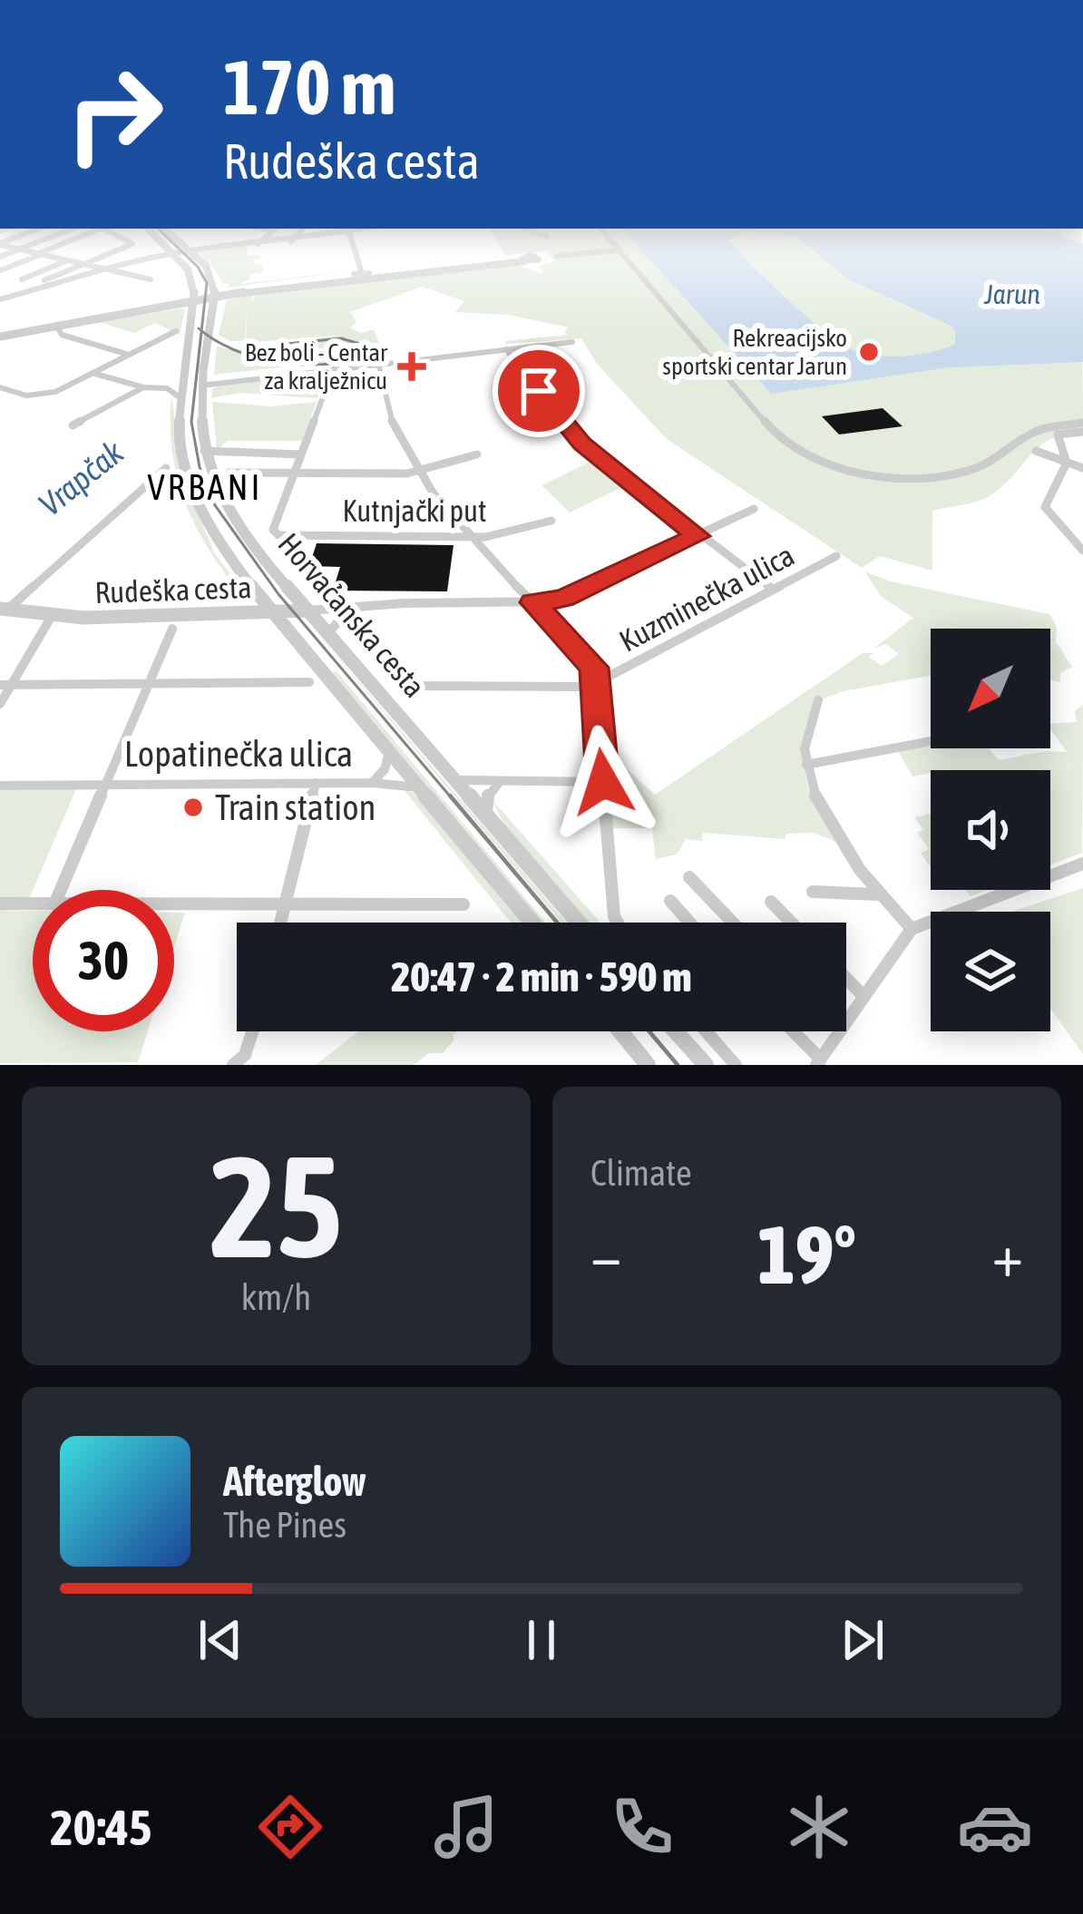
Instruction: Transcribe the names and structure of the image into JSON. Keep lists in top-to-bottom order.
{
  "streets": {
    "street": [
      "Kutnjački put",
      "Rudeška cesta",
      "Kuzminečka ulica",
      "Horvaćanska cesta",
      "Lopatinečka ulica"
    ]
  },
  "crossings": [
    ["Rudeška cesta", "Horvaćanska cesta"],
    ["Horvaćanska cesta", "Lopatinečka ulica"]
  ],
  "districts": ["VRBANI"],
  "water": ["Jarun", "Vrapčak"],
  "places": {
    "other": ["Rekreacijsko sportski centar Jarun", "Train station"],
    "health": ["Bez boli - Centar za kralježnicu"]
  },
  "north": "bottom left",
  "page": {
    "turn": ["170 m", "Rudeška cesta"],
    "limit": "30",
    "trip": "20:47 · 2 min · 590 m",
    "tile": [
      ["25", "km/h"],
      "Climate"
    ],
    "heat": ["−", "19°", "+"],
    "song": ["Afterglow", "The Pines"],
    "tabs": "20:45"
  }
}
